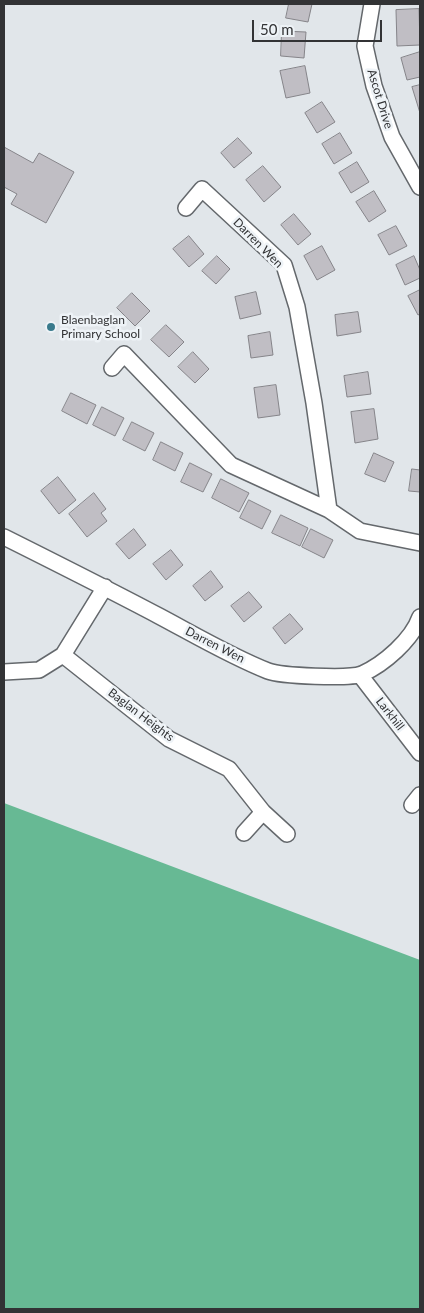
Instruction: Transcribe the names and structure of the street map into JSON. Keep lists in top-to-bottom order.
{
  "streets": {
    "street": [
      "Ascot Drive",
      "Darren Wen",
      "Larkhill",
      "Baglan Heights"
    ]
  },
  "crossings": [
    ["Darren Wen", "Larkhill"]
  ],
  "places": ["Blaenbaglan Primary School"],
  "scale_bar": "50 m"
}
